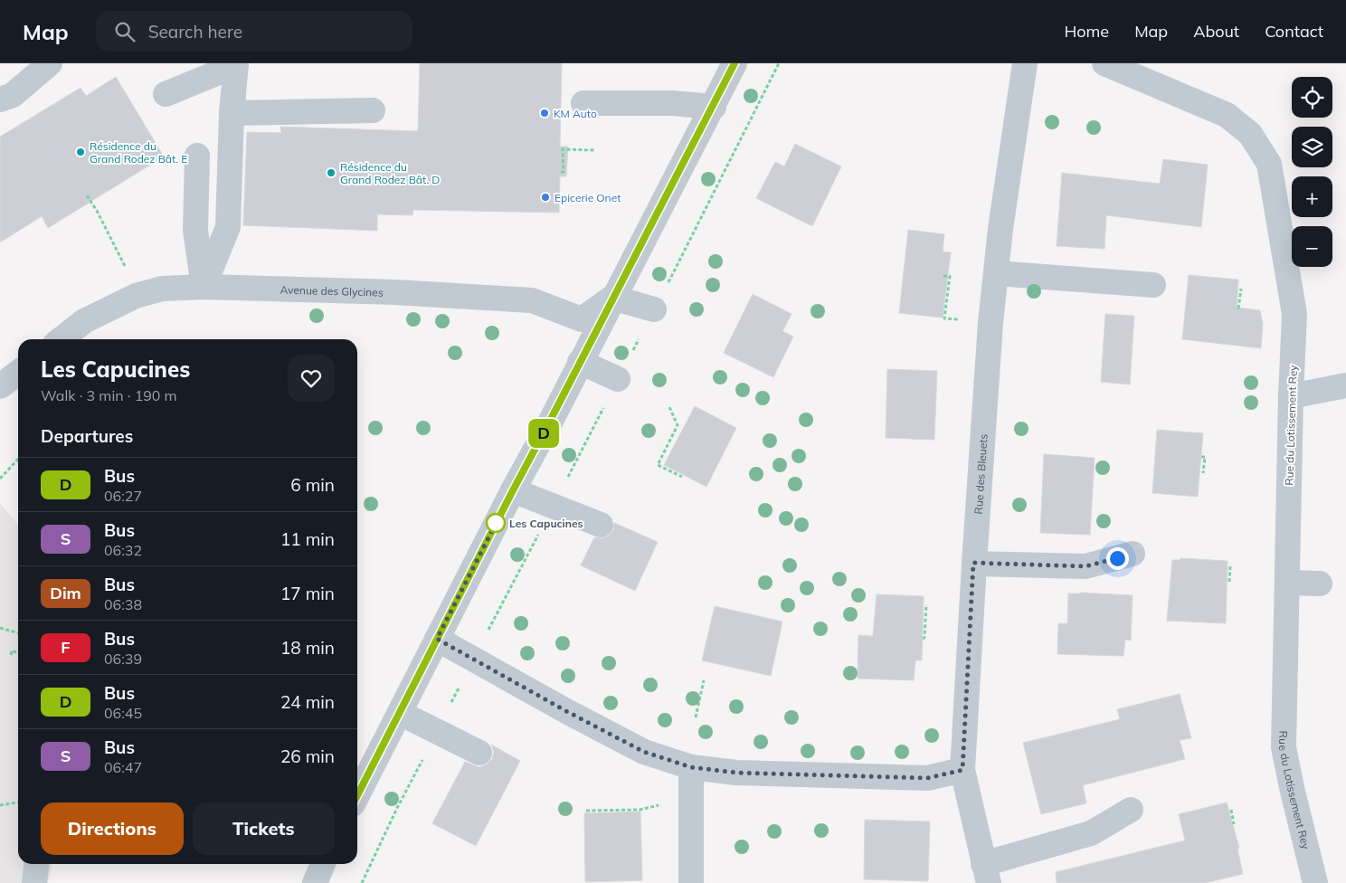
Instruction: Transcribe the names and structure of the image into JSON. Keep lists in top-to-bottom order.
{
  "streets": {
    "street": ["Avenue des Glycines", "Rue du Lotissement Rey", "Rue des Bleuets"]
  },
  "places": [
    "KM Auto",
    "Résidence du Grand Rodez Bât. E",
    "Résidence du Grand Rodez Bât. D",
    "Epicerie Onet",
    "Les Capucines"
  ],
  "lines": ["bus line D"],
  "page": {
    "header": "Map",
    "search": "Search here",
    "nav": [
      "Home",
      "Map",
      "About",
      "Contact"
    ],
    "on_map": "D",
    "map_buttons": ["+", "−"],
    "heading": [
      ["Les Capucines", "Walk · 3 min · 190 m"],
      "Departures"
    ],
    "list": [
      {
        "mark": "D",
        "name": "Bus",
        "note": "06:27",
        "value": "6 min"
      },
      {
        "mark": "S",
        "name": "Bus",
        "note": "06:32",
        "value": "11 min"
      },
      {
        "mark": "Dim",
        "name": "Bus",
        "note": "06:38",
        "value": "17 min"
      },
      {
        "mark": "F",
        "name": "Bus",
        "note": "06:39",
        "value": "18 min"
      },
      {
        "mark": "D",
        "name": "Bus",
        "note": "06:45",
        "value": "24 min"
      },
      {
        "mark": "S",
        "name": "Bus",
        "note": "06:47",
        "value": "26 min"
      }
    ],
    "buttons": ["Directions", "Tickets"]
  }
}
